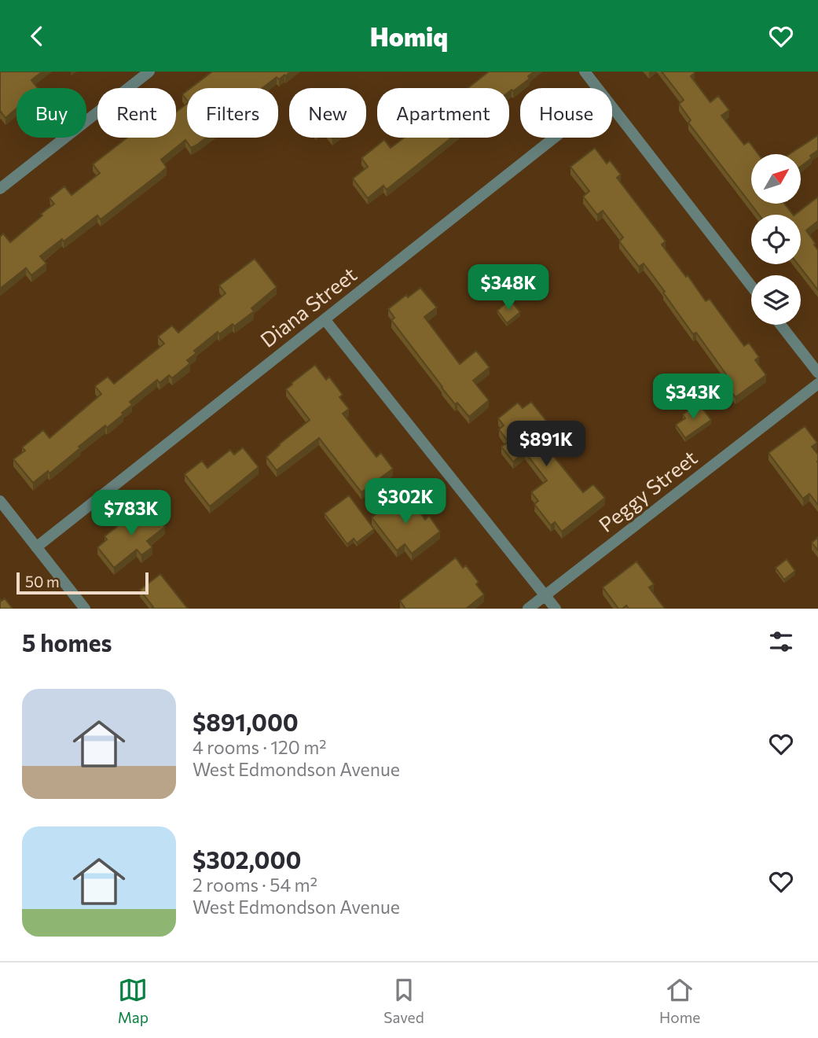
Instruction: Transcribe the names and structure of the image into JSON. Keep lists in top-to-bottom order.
{
  "streets": {
    "street": ["Diana Street", "Peggy Street"]
  },
  "scale_bar": "50 m",
  "north": "top right",
  "page": {
    "header": "Homiq",
    "chip": [
      "Buy",
      "Rent",
      "Filters",
      "New",
      "Apartment",
      "House"
    ],
    "price": [
      "$348K",
      "$343K",
      "$891K",
      "$302K",
      "$783K"
    ],
    "scale": "50 m",
    "heading": "5 homes",
    "list": [
      {
        "name": "$891,000",
        "note": "4 rooms · 120 m² · West Edmondson Avenue"
      },
      {
        "name": "$302,000",
        "note": "2 rooms · 54 m² · West Edmondson Avenue"
      }
    ],
    "tabs": ["Map", "Saved", "Home"]
  }
}
